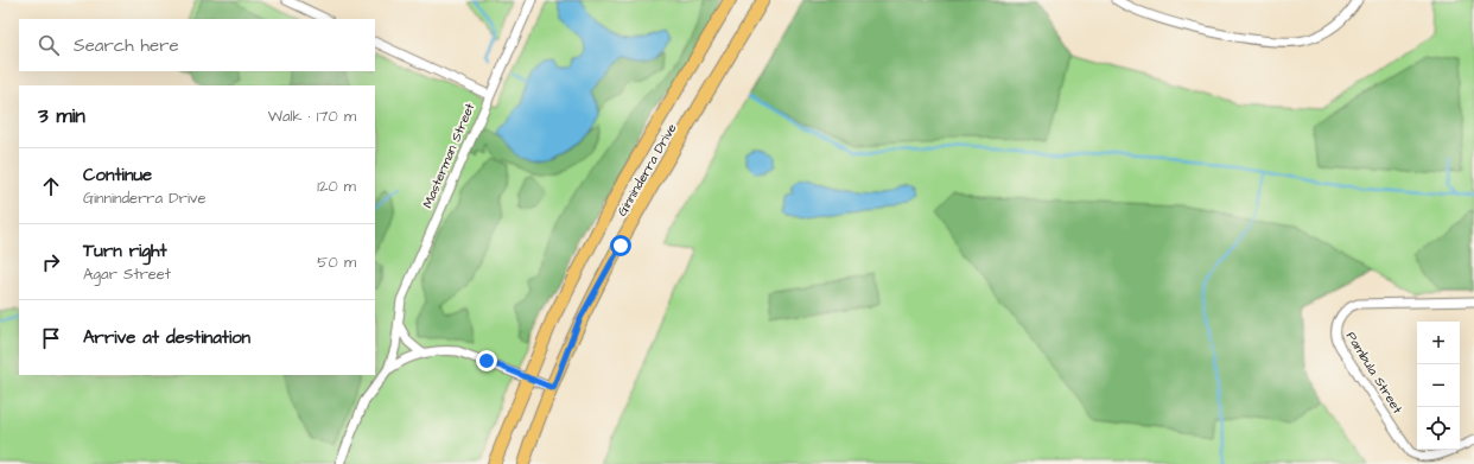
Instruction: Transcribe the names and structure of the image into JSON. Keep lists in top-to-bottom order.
{
  "streets": {
    "main road": ["Ginninderra Drive"],
    "street": ["Masterman Street", "Pambula Street"]
  },
  "page": {
    "search": "Search here",
    "heading": ["3 min", "Walk · 170 m"],
    "list": [
      ["Continue", "Ginninderra Drive", "120 m"],
      ["Turn right", "Agar Street", "50 m"],
      "Arrive at destination"
    ],
    "map_buttons": ["+", "−"]
  }
}
